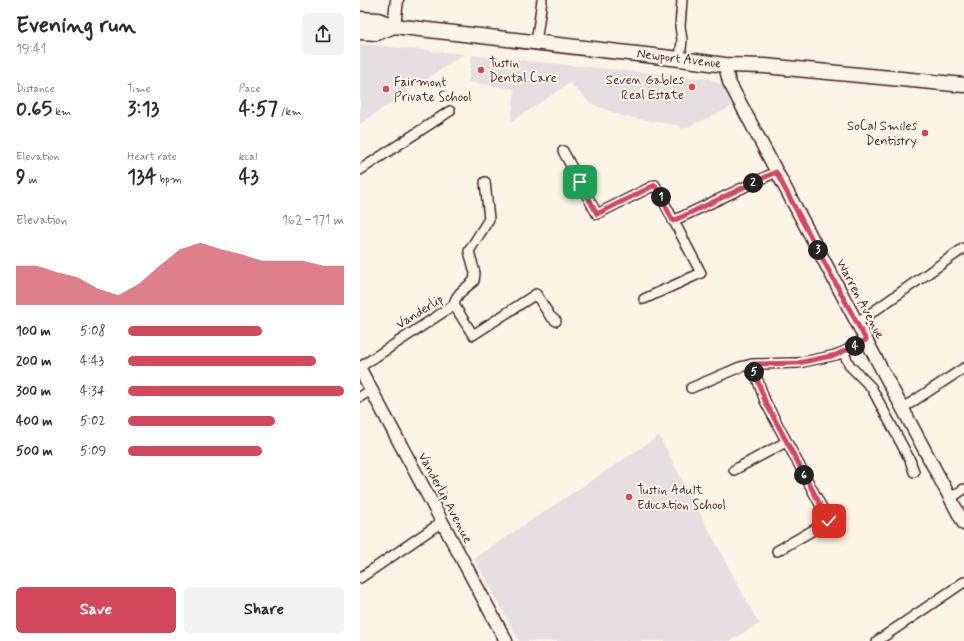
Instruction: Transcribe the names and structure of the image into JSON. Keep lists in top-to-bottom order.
{
  "streets": {
    "main road": ["Newport Avenue"],
    "street": ["Warren Avenue", "Vanderlip", "Vanderlip Avenue"]
  },
  "crossings": [
    ["Newport Avenue", "Warren Avenue"],
    ["Vanderlip", "Vanderlip Avenue"]
  ],
  "places": [
    "Tustin Dental Care",
    "Seven Gables Real Estate",
    "Fairmont Private School",
    "SoCal Smiles Dentistry",
    "Tustin Adult Education School"
  ],
  "page": {
    "heading": ["Evening run", "19:41"],
    "stats": [
      ["Distance", "0.65 km"],
      ["Time", "3:13"],
      ["Pace", "4:57 /km"],
      ["Elevation", "9 m"],
      ["Heart rate", "134 bpm"],
      ["kcal", "43"]
    ],
    "pins": [
      "2",
      "1",
      "3",
      "4",
      "5",
      "6"
    ],
    "chart": ["Elevation", "162–171 m"],
    "list": [
      {
        "name": "100 m",
        "note": "5:08"
      },
      {
        "name": "200 m",
        "note": "4:43"
      },
      {
        "name": "300 m",
        "note": "4:34"
      },
      {
        "name": "400 m",
        "note": "5:02"
      },
      {
        "name": "500 m",
        "note": "5:09"
      }
    ],
    "buttons": ["Save", "Share"]
  }
}
